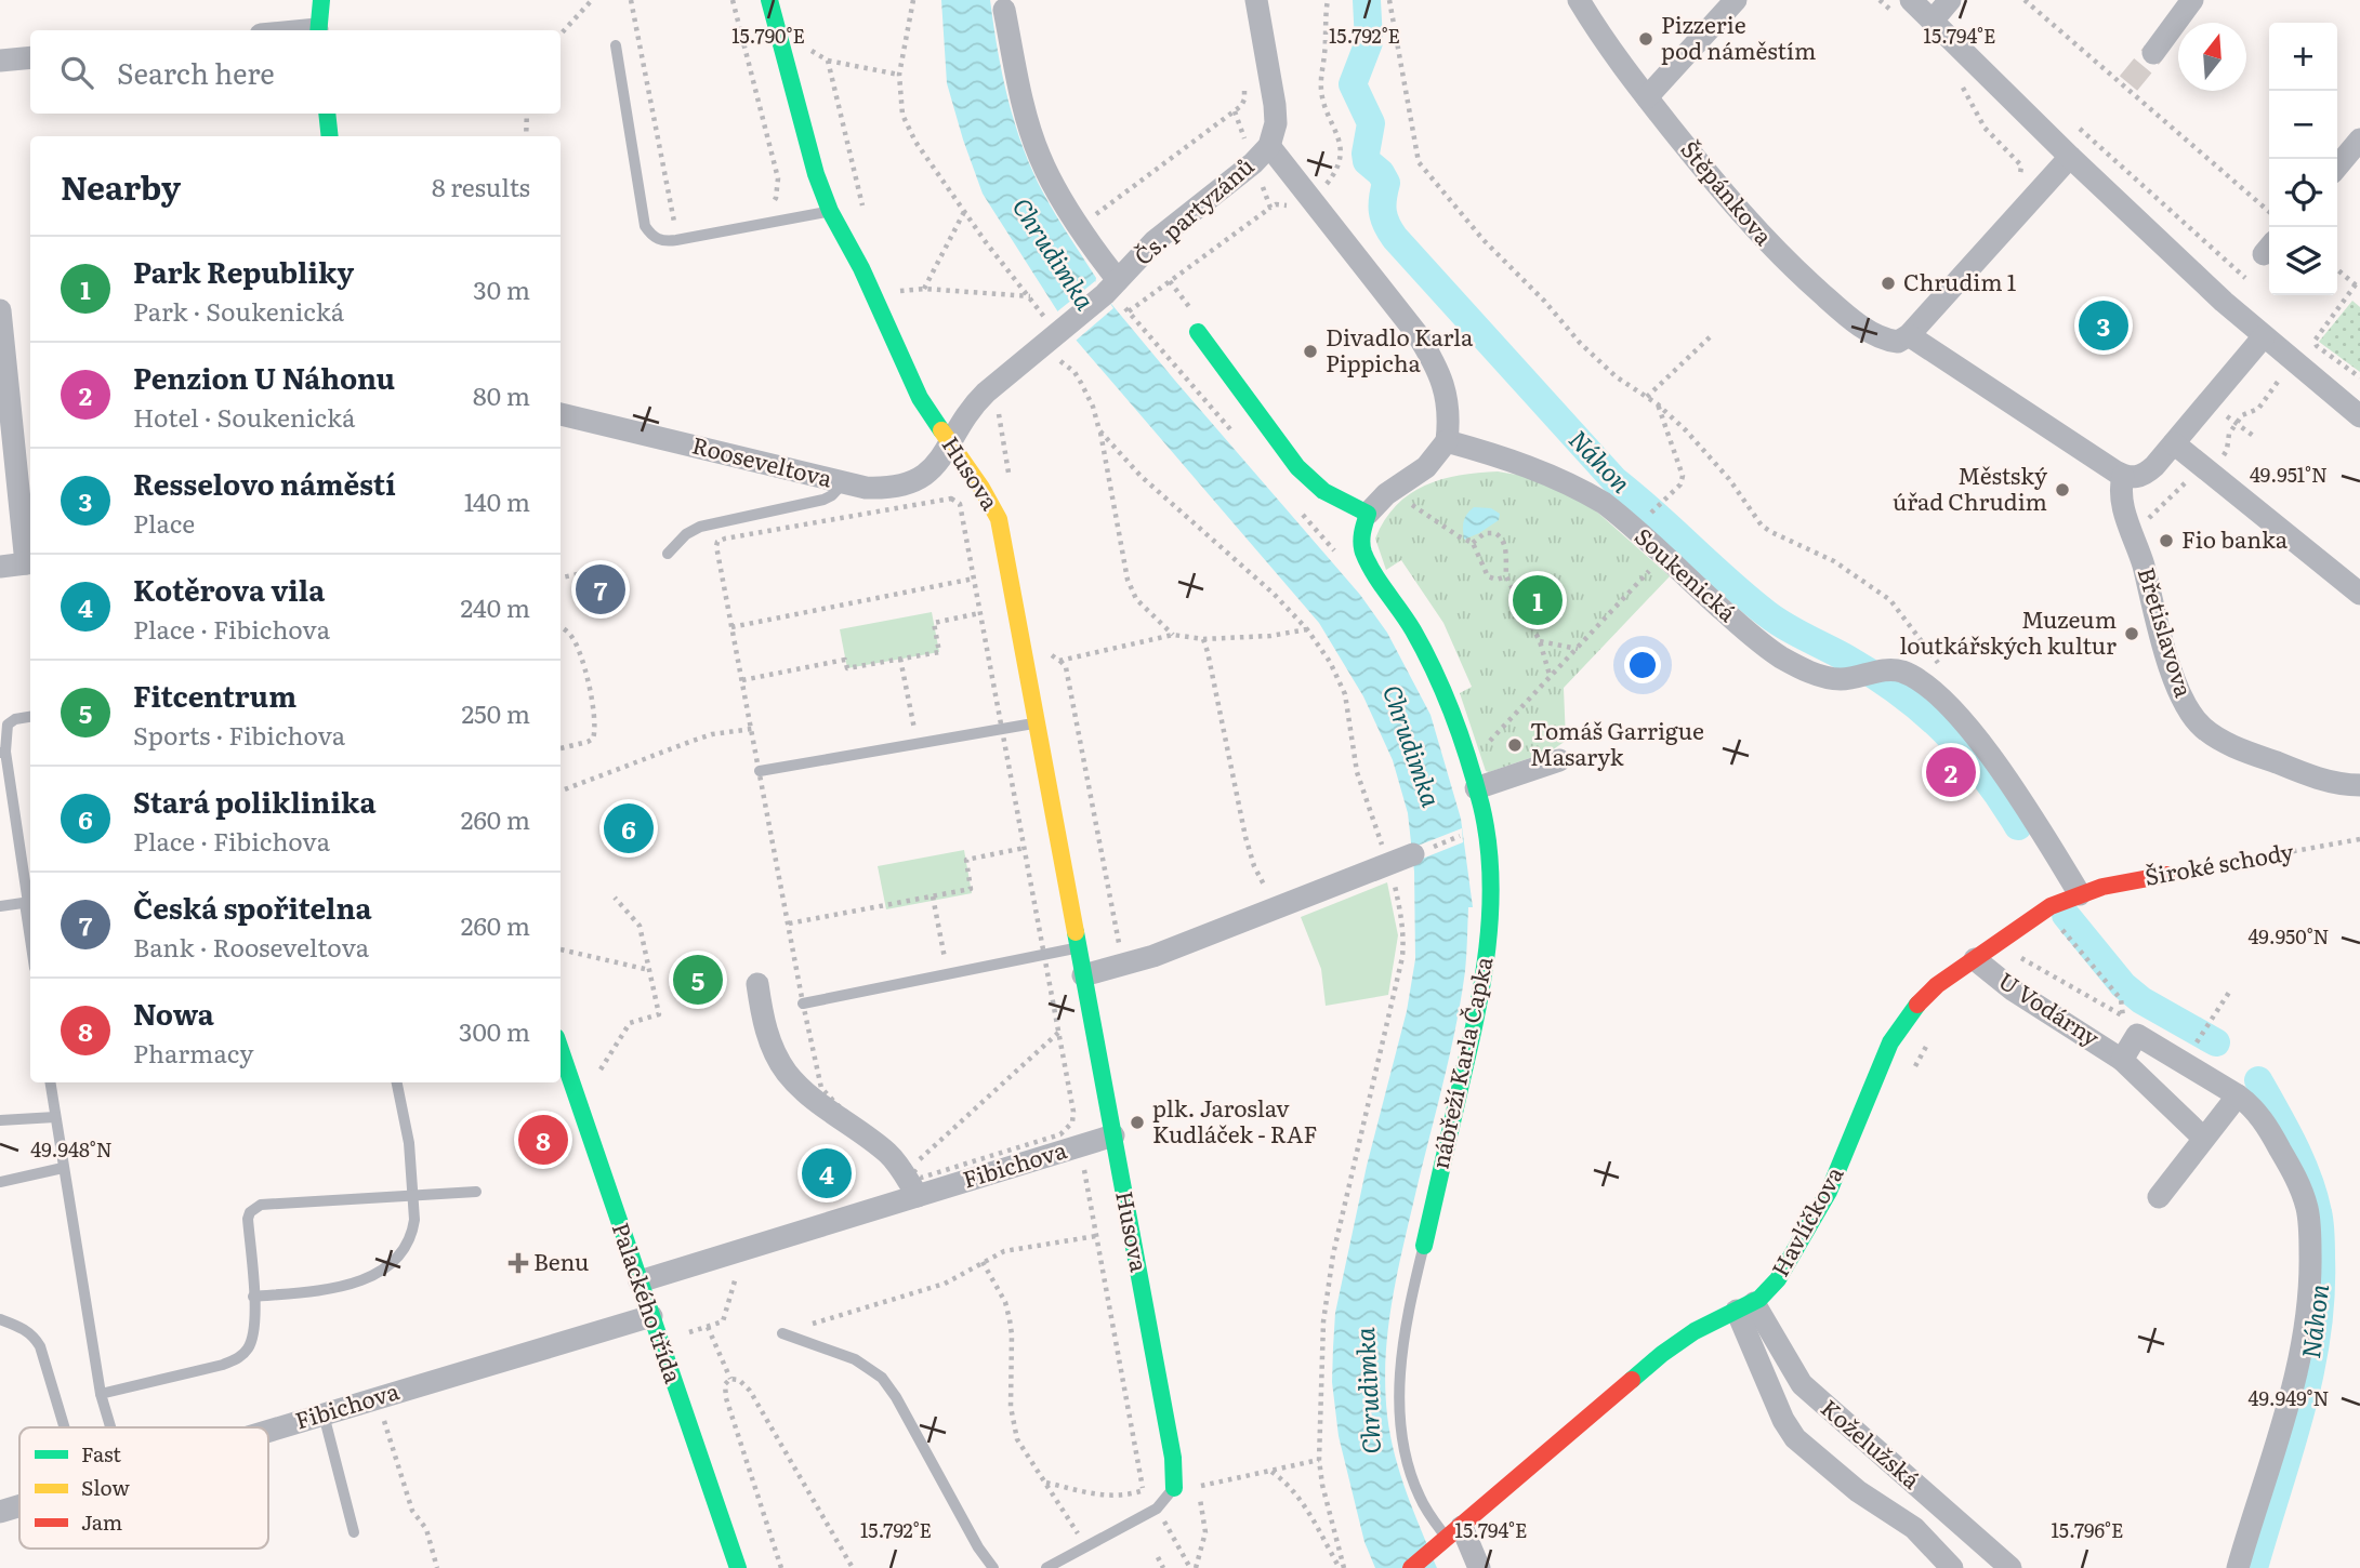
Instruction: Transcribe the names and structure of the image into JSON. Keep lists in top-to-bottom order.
{
  "streets": {
    "street": [
      "Štěpánkova",
      "Čs. partyzánů",
      "Rooseveltova",
      "Husova",
      "Soukenická",
      "Břetislavova",
      "Široké schody",
      "U Vodárny",
      "nábřeží Karla Čapka",
      "Fibichova",
      "Havlíčkova",
      "Palackého třída",
      "Koželužská"
    ]
  },
  "crossings": [
    ["Čs. partyzánů", "Rooseveltova"],
    ["Čs. partyzánů", "Husova"],
    ["Rooseveltova", "Husova"],
    ["Husova", "Fibichova"],
    ["Soukenická", "Široké schody"],
    ["Soukenická", "Havlíčkova"],
    ["Široké schody", "Havlíčkova"],
    ["U Vodárny", "Havlíčkova"],
    ["Fibichova", "Palackého třída"],
    ["Havlíčkova", "Koželužská"]
  ],
  "water": ["Chrudimka", "Náhon"],
  "places": {
    "other": [
      "Pizzerie pod náměstím",
      "Chrudim 1",
      "Divadlo Karla Pippicha",
      "Městský úřad Chrudim",
      "Fio banka",
      "Muzeum loutkářských kultur",
      "Tomáš Garrigue Masaryk",
      "plk. Jaroslav Kudláček - RAF"
    ],
    "health": ["Benu"]
  },
  "legend": ["Fast", "Slow", "Jam"],
  "north": "top",
  "page": {
    "map_buttons": ["+", "−"],
    "search": "Search here",
    "heading": ["Nearby", "8 results"],
    "list": [
      {
        "mark": "1",
        "name": "Park Republiky",
        "note": "Park · Soukenická",
        "value": "30 m"
      },
      {
        "mark": "2",
        "name": "Penzion U Náhonu",
        "note": "Hotel · Soukenická",
        "value": "80 m"
      },
      {
        "mark": "3",
        "name": "Resselovo náměstí",
        "note": "Place",
        "value": "140 m"
      },
      {
        "mark": "4",
        "name": "Kotěrova vila",
        "note": "Place · Fibichova",
        "value": "240 m"
      },
      {
        "mark": "5",
        "name": "Fitcentrum",
        "note": "Sports · Fibichova",
        "value": "250 m"
      },
      {
        "mark": "6",
        "name": "Stará poliklinika",
        "note": "Place · Fibichova",
        "value": "260 m"
      },
      {
        "mark": "7",
        "name": "Česká spořitelna",
        "note": "Bank · Rooseveltova",
        "value": "260 m"
      },
      {
        "mark": "8",
        "name": "Nowa",
        "note": "Pharmacy",
        "value": "300 m"
      }
    ],
    "pins": [
      "3",
      "7",
      "1",
      "2",
      "6",
      "5",
      "8",
      "4"
    ]
  },
  "coordinates": [
    "15.790°E",
    "15.792°E",
    "15.794°E",
    "49.951°N",
    "49.950°N",
    "49.948°N",
    "49.949°N",
    "15.796°E"
  ]
}
